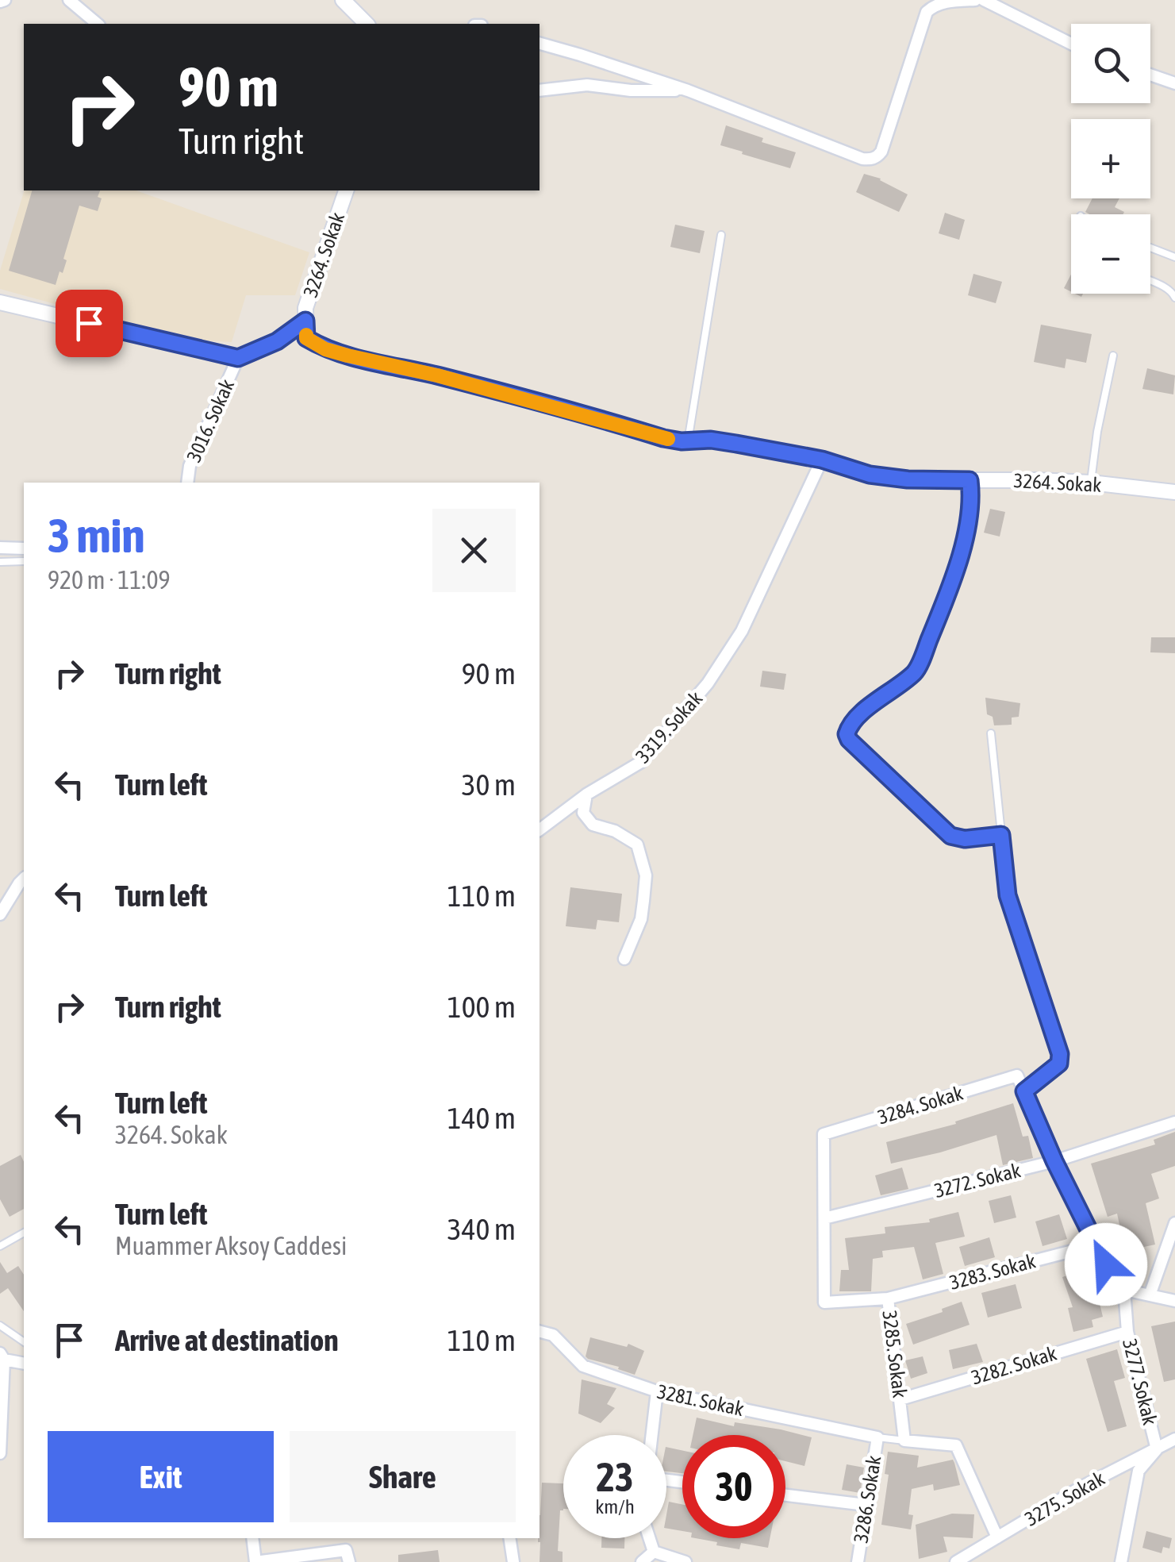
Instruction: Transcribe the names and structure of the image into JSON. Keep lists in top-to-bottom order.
{
  "streets": {
    "street": [
      "3264. Sokak",
      "3016. Sokak",
      "3319. Sokak",
      "3284. Sokak",
      "3272. Sokak",
      "3283. Sokak",
      "3285. Sokak",
      "3282. Sokak",
      "3277. Sokak",
      "3281. Sokak",
      "3275. Sokak",
      "3286. Sokak"
    ]
  },
  "crossings": [
    ["3264. Sokak", "3319. Sokak"],
    ["3284. Sokak", "3285. Sokak"],
    ["3284. Sokak", "3277. Sokak"],
    ["3272. Sokak", "3285. Sokak"],
    ["3272. Sokak", "3277. Sokak"],
    ["3283. Sokak", "3285. Sokak"],
    ["3283. Sokak", "3277. Sokak"],
    ["3285. Sokak", "3282. Sokak"],
    ["3282. Sokak", "3277. Sokak"],
    ["3277. Sokak", "3275. Sokak"],
    ["3281. Sokak", "3286. Sokak"]
  ],
  "page": {
    "map_buttons": ["+", "−"],
    "turn": ["90 m", "Turn right"],
    "heading": ["3 min", "920 m · 11:09"],
    "list": [
      {
        "name": "Turn right",
        "value": "90 m"
      },
      {
        "name": "Turn left",
        "value": "30 m"
      },
      {
        "name": "Turn left",
        "value": "110 m"
      },
      {
        "name": "Turn right",
        "value": "100 m"
      },
      {
        "name": "Turn left",
        "note": "3264. Sokak",
        "value": "140 m"
      },
      {
        "name": "Turn left",
        "note": "Muammer Aksoy Caddesi",
        "value": "340 m"
      },
      {
        "name": "Arrive at destination",
        "value": "110 m"
      }
    ],
    "buttons": ["Exit", "Share"],
    "speed": "23 km/h",
    "limit": "30"
  }
}
